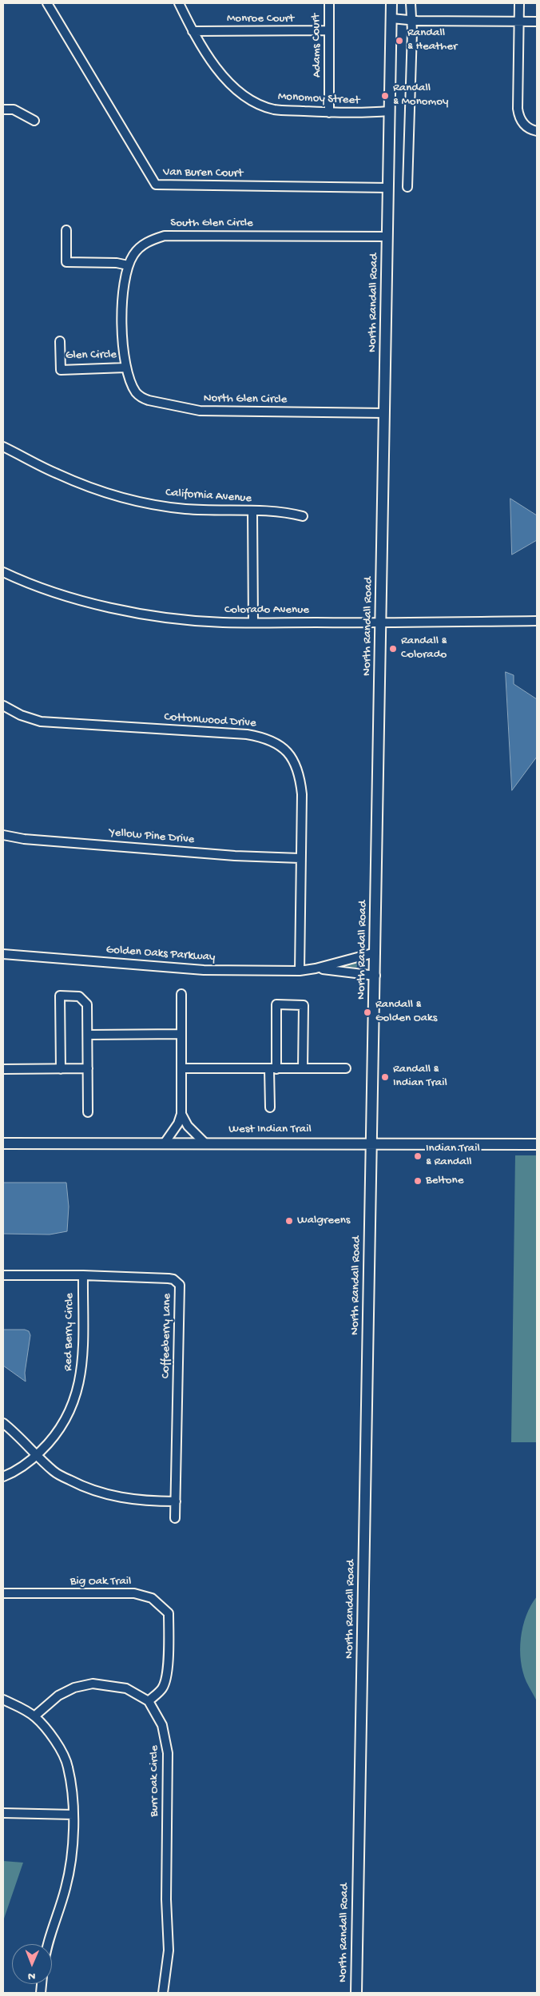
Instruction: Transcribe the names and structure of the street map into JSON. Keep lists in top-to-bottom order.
{
  "streets": {
    "main road": ["North Randall Road", "West Indian Trail"],
    "street": [
      "Monroe Court",
      "Adams Court",
      "Monomoy Street",
      "Van Buren Court",
      "South Glen Circle",
      "Glen Circle",
      "North Glen Circle",
      "California Avenue",
      "Colorado Avenue",
      "Cottonwood Drive",
      "Yellow Pine Drive",
      "Golden Oaks Parkway",
      "Red Berry Circle",
      "Coffeeberry Lane",
      "Big Oak Trail",
      "Burr Oak Circle"
    ]
  },
  "crossings": [
    ["Monroe Court", "Adams Court"],
    ["Monroe Court", "Monomoy Street"],
    ["Adams Court", "Monomoy Street"],
    ["Monomoy Street", "North Randall Road"],
    ["Van Buren Court", "North Randall Road"],
    ["South Glen Circle", "North Randall Road"],
    ["South Glen Circle", "Glen Circle"],
    ["South Glen Circle", "North Glen Circle"],
    ["North Randall Road", "North Glen Circle"],
    ["North Randall Road", "Colorado Avenue"],
    ["North Randall Road", "Golden Oaks Parkway"],
    ["North Randall Road", "West Indian Trail"],
    ["Glen Circle", "North Glen Circle"],
    ["Cottonwood Drive", "Yellow Pine Drive"],
    ["Cottonwood Drive", "Golden Oaks Parkway"],
    ["Red Berry Circle", "Coffeeberry Lane"],
    ["Big Oak Trail", "Burr Oak Circle"]
  ],
  "places": [
    "Randall & Heather",
    "Randall & Monomoy",
    "Randall & Colorado",
    "Randall & Golden Oaks",
    "Randall & Indian Trail",
    "Indian Trail & Randall",
    "Beltone",
    "Walgreens"
  ],
  "north": "bottom"
}
